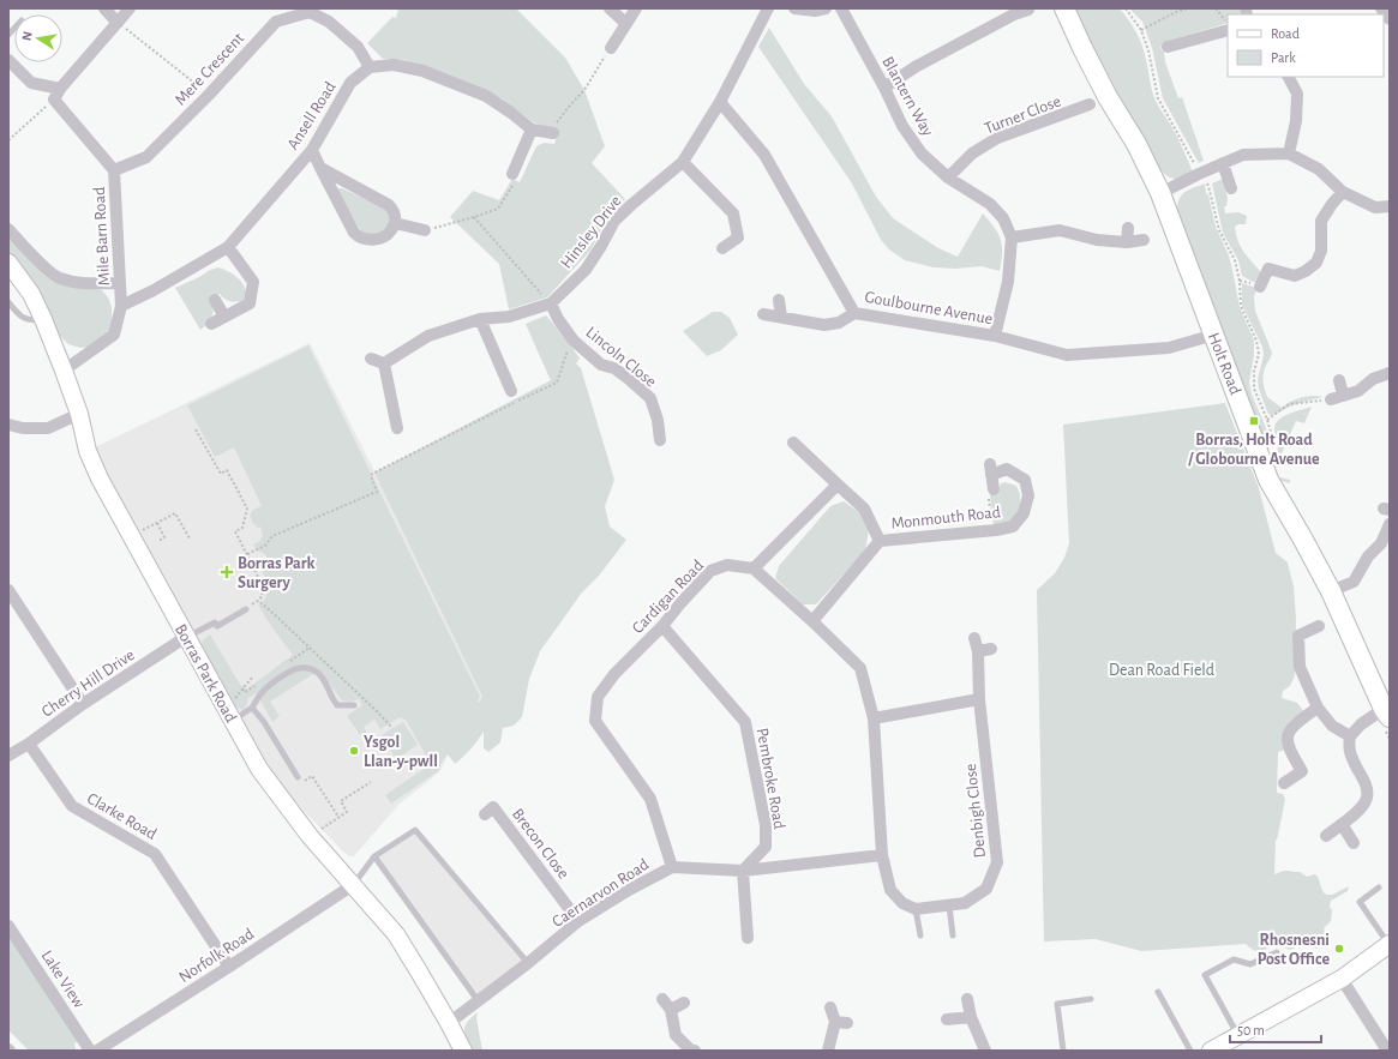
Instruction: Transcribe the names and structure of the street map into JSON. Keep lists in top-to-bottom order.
{
  "streets": {
    "main road": ["Holt Road"],
    "street": [
      "Mere Crescent",
      "Blantern Way",
      "Turner Close",
      "Ansell Road",
      "Hinsley Drive",
      "Mile Barn Road",
      "Goulbourne Avenue",
      "Lincoln Close",
      "Monmouth Road",
      "Cardigan Road",
      "Borras Park Road",
      "Cherry Hill Drive",
      "Pembroke Road",
      "Denbigh Close",
      "Clarke Road",
      "Brecon Close",
      "Caernarvon Road",
      "Norfolk Road",
      "Lake View"
    ]
  },
  "crossings": [
    ["Mere Crescent", "Ansell Road"],
    ["Mere Crescent", "Mile Barn Road"],
    ["Blantern Way", "Turner Close"],
    ["Ansell Road", "Mile Barn Road"],
    ["Hinsley Drive", "Goulbourne Avenue"],
    ["Hinsley Drive", "Lincoln Close"],
    ["Mile Barn Road", "Borras Park Road"],
    ["Goulbourne Avenue", "Holt Road"],
    ["Cardigan Road", "Pembroke Road"],
    ["Cardigan Road", "Caernarvon Road"],
    ["Borras Park Road", "Cherry Hill Drive"],
    ["Borras Park Road", "Caernarvon Road"],
    ["Borras Park Road", "Norfolk Road"],
    ["Cherry Hill Drive", "Clarke Road"],
    ["Pembroke Road", "Caernarvon Road"],
    ["Clarke Road", "Norfolk Road"],
    ["Brecon Close", "Caernarvon Road"]
  ],
  "parks": ["Dean Road Field"],
  "places": {
    "transit": ["Borras, Holt Road / Globourne Avenue"],
    "health": ["Borras Park Surgery"],
    "other": ["Ysgol Llan-y-pwll", "Rhosnesni Post Office"]
  },
  "legend": ["Road", "Park"],
  "scale_bar": "50 m",
  "north": "left"
}
